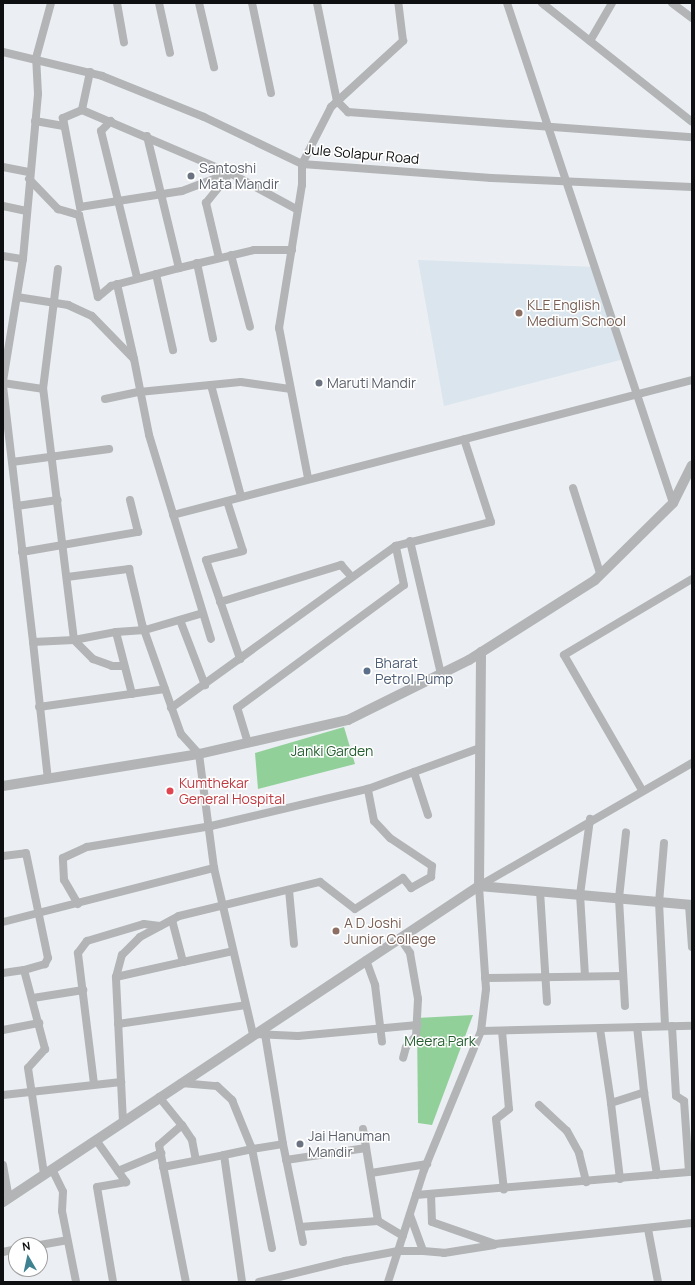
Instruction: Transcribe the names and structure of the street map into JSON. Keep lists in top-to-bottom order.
{
  "streets": {
    "street": ["Jule Solapur Road"]
  },
  "parks": ["Janki Garden", "Meera Park"],
  "places": [
    "Santoshi Mata Mandir",
    "KLE English Medium School",
    "Maruti Mandir",
    "Bharat Petrol Pump",
    "Kumthekar General Hospital",
    "A D Joshi Junior College",
    "Jai Hanuman Mandir"
  ],
  "north": "top"
}
